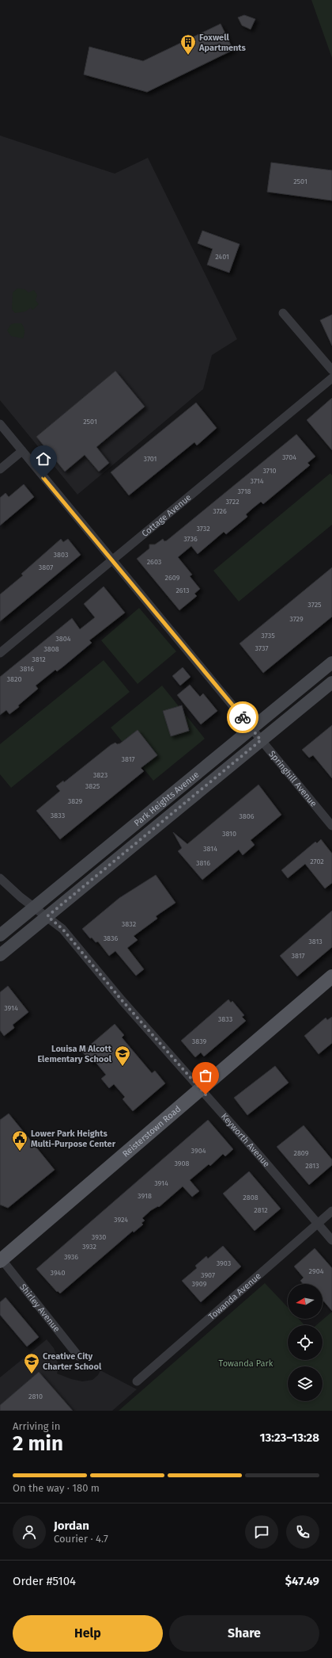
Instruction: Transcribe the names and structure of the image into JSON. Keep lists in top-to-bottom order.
{
  "streets": {
    "main road": ["Park Heights Avenue", "Reisterstown Road"],
    "street": [
      "Cottage Avenue",
      "Springhill Avenue",
      "Keyworth Avenue",
      "Towanda Avenue",
      "Shirley Avenue"
    ]
  },
  "crossings": [
    ["Cottage Avenue", "Springhill Avenue"],
    ["Springhill Avenue", "Park Heights Avenue"],
    ["Park Heights Avenue", "Keyworth Avenue"],
    ["Reisterstown Road", "Keyworth Avenue"],
    ["Reisterstown Road", "Shirley Avenue"],
    ["Keyworth Avenue", "Towanda Avenue"]
  ],
  "parks": ["Towanda Park"],
  "places": {
    "building": ["Foxwell Apartments"],
    "school or university": ["Louisa M Alcott Elementary School", "Creative City Charter School"],
    "public building": ["Lower Park Heights Multi-Purpose Center"]
  },
  "house_numbers": [
    "2501",
    "2401",
    "2501",
    "3704",
    "3701",
    "3710",
    "3714",
    "3718",
    "3722",
    "3726",
    "3732",
    "3736",
    "3803",
    "2603",
    "3807",
    "2609",
    "2613",
    "3725",
    "3729",
    "3735",
    "3804",
    "3737",
    "3808",
    "3812",
    "3816",
    "3820",
    "3817",
    "3823",
    "3825",
    "3829",
    "3833",
    "3806",
    "3810",
    "3814",
    "2702",
    "3816",
    "3832",
    "3836",
    "3813",
    "3817",
    "3914",
    "3833",
    "3839",
    "3904",
    "2809",
    "3908",
    "2813",
    "3914",
    "3918",
    "2808",
    "2812",
    "3924",
    "3930",
    "3932",
    "3936",
    "3903",
    "2904",
    "3940",
    "3907",
    "3909",
    "2810"
  ],
  "north": "left",
  "page": {
    "heading": ["2 min", "Arriving in", "13:23–13:28"],
    "panel": [
      "Jordan",
      "Courier · 4.7",
      "Order #5104",
      "$47.49"
    ],
    "bar": "On the way · 180 m",
    "buttons": ["Help", "Share"]
  }
}
